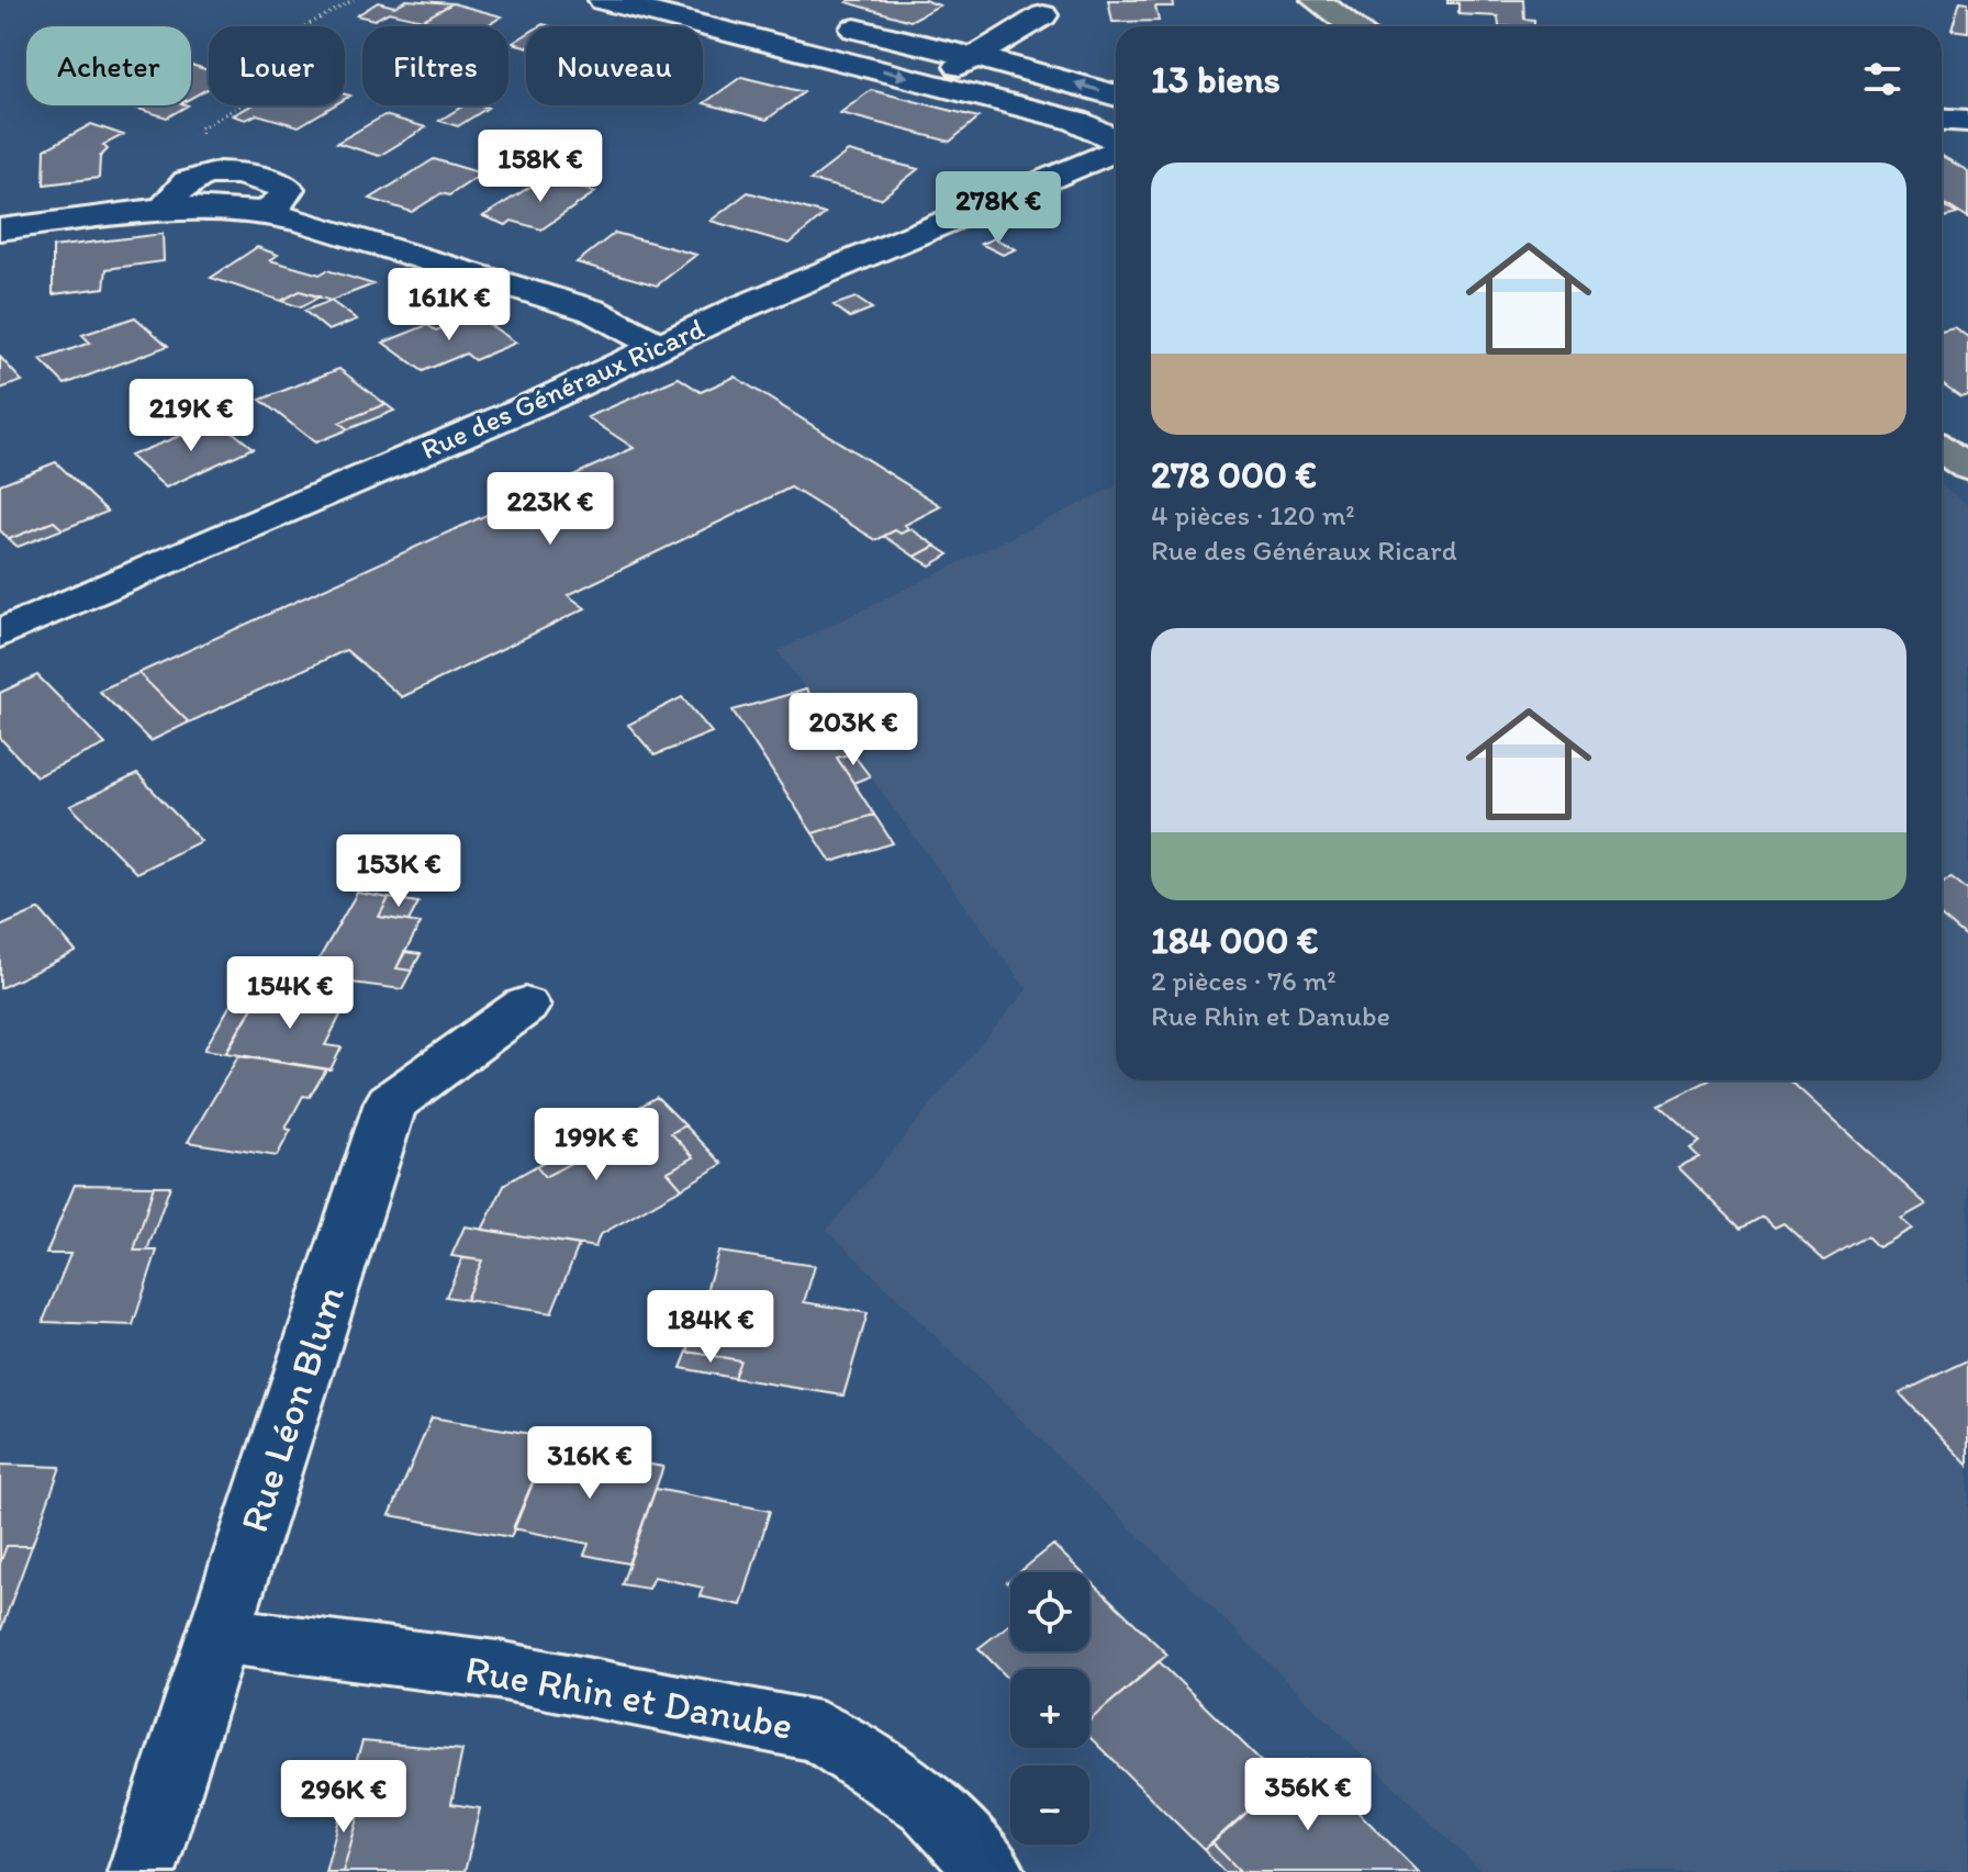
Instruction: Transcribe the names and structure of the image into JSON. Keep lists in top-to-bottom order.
{
  "streets": {
    "street": ["Rue des Généraux Ricard", "Rue Léon Blum", "Rue Rhin et Danube"]
  },
  "crossings": [
    ["Rue Léon Blum", "Rue Rhin et Danube"]
  ],
  "page": {
    "chip": [
      "Acheter",
      "Louer",
      "Filtres",
      "Nouveau"
    ],
    "heading": "13 biens",
    "price": [
      "158K €",
      "278K €",
      "161K €",
      "219K €",
      "223K €",
      "203K €",
      "153K €",
      "154K €",
      "199K €",
      "184K €",
      "316K €",
      "356K €",
      "296K €"
    ],
    "list": [
      {
        "name": "278 000 €",
        "note": "4 pièces · 120 m² · Rue des Généraux Ricard"
      },
      {
        "name": "184 000 €",
        "note": "2 pièces · 76 m² · Rue Rhin et Danube"
      }
    ],
    "map_buttons": ["+", "−"]
  }
}
